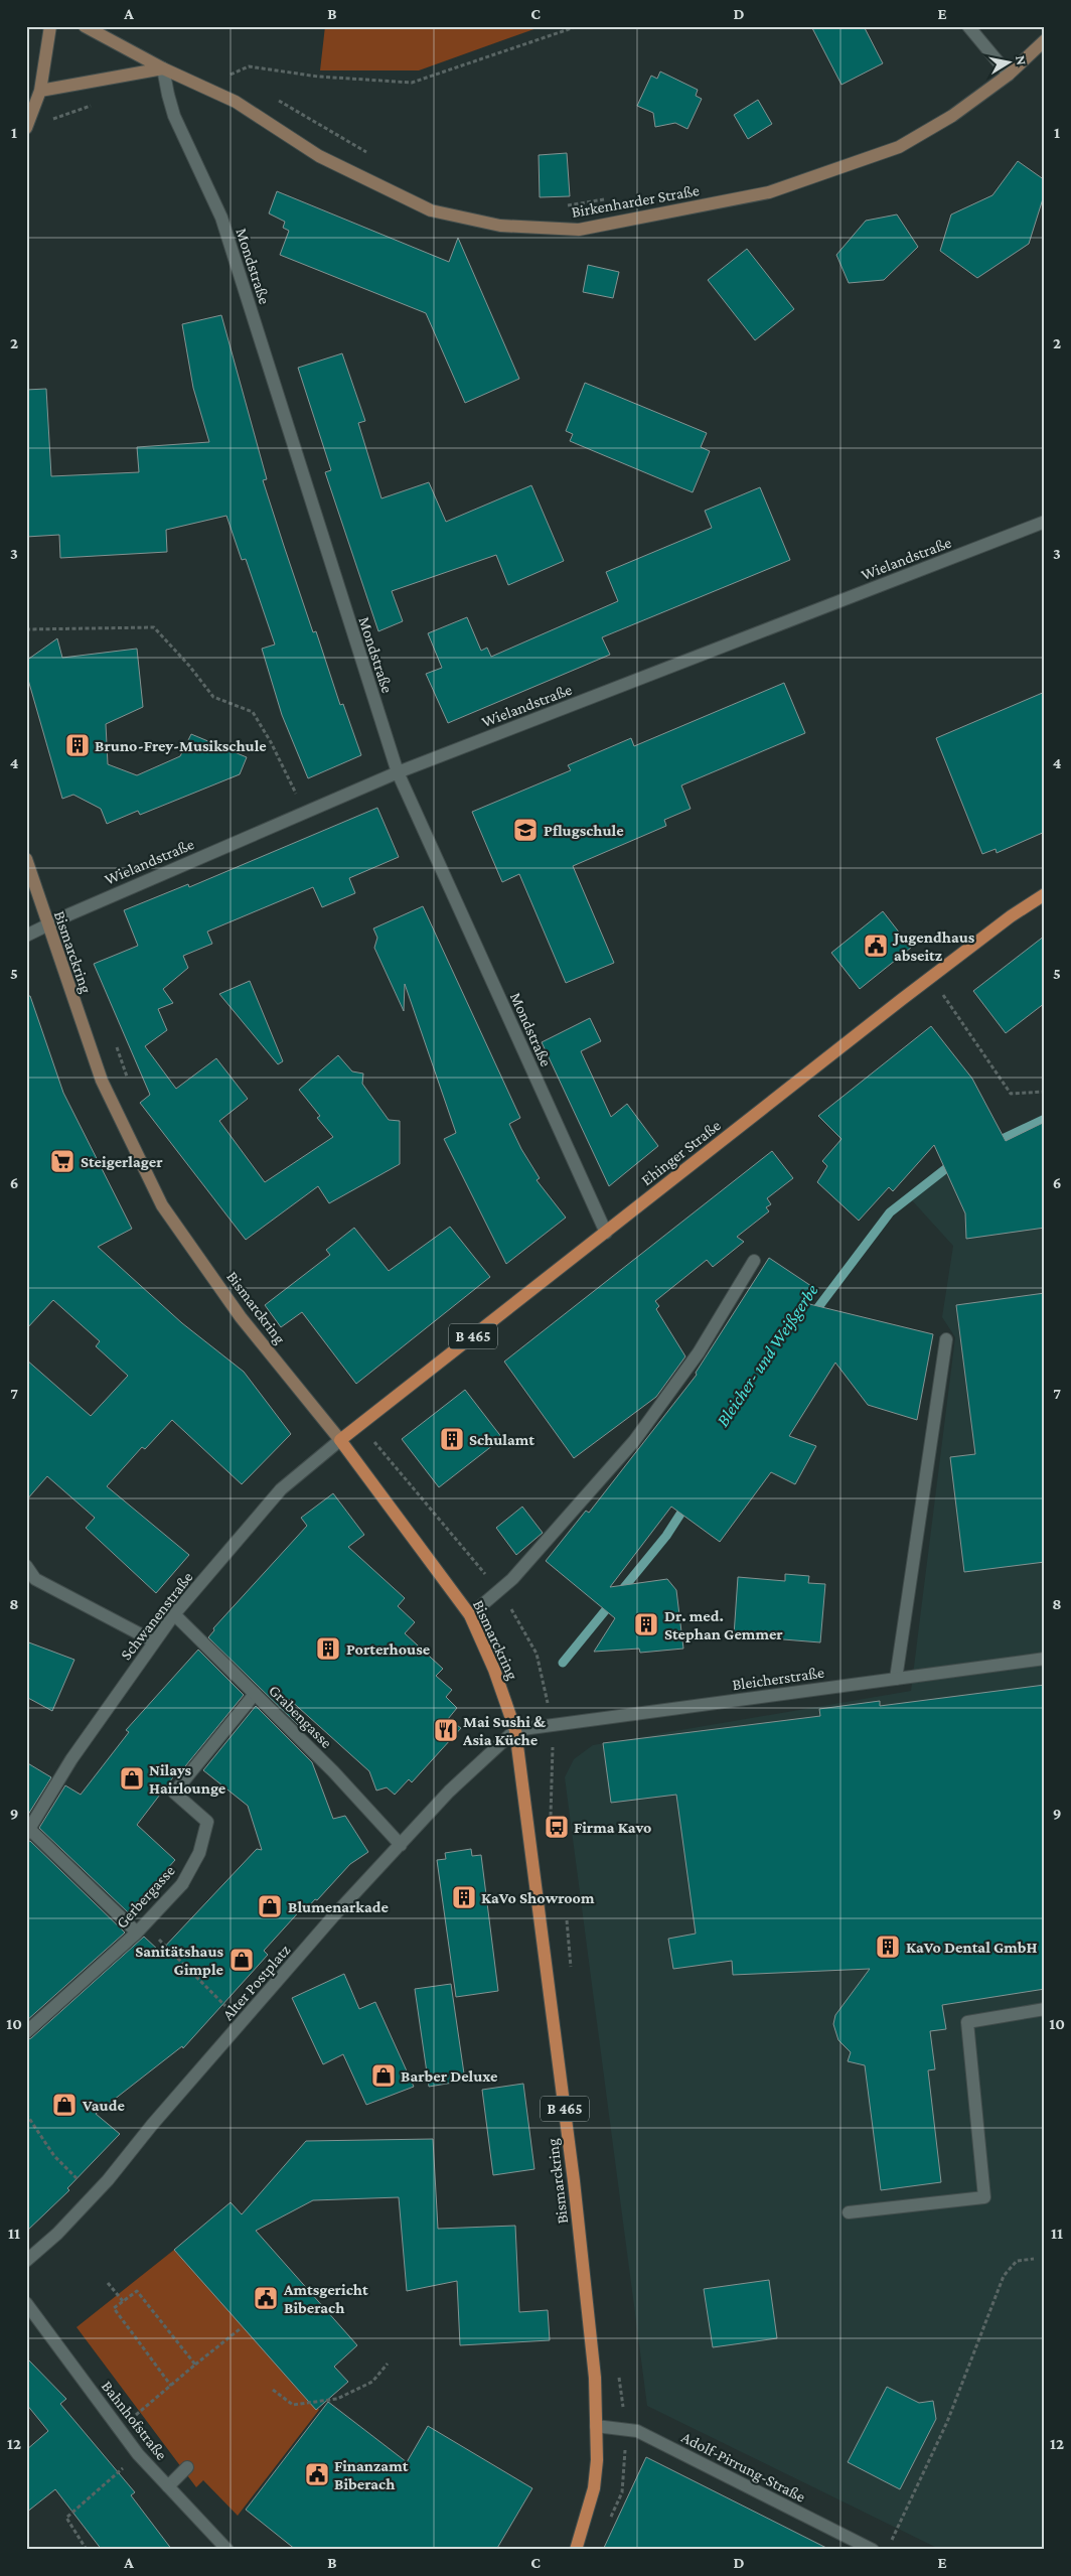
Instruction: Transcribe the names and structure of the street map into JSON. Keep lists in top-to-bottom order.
{
  "streets": {
    "main road": [
      "Birkenharder Straße",
      "Bismarckring",
      "Ehinger Straße",
      "B 465"
    ],
    "street": [
      "Mondstraße",
      "Wielandstraße",
      "Schwanenstraße",
      "Bleicherstraße",
      "Grabengasse",
      "Gerbergasse",
      "Alter Postplatz",
      "Bahnhofstraße",
      "Adolf-Pirrung-Straße"
    ]
  },
  "crossings": [
    ["Birkenharder Straße", "Mondstraße"],
    ["Mondstraße", "Wielandstraße"],
    ["Mondstraße", "Ehinger Straße"],
    ["Wielandstraße", "Bismarckring"],
    ["Bismarckring", "Ehinger Straße"],
    ["Bismarckring", "Schwanenstraße"],
    ["Bismarckring", "Bleicherstraße"],
    ["Bismarckring", "Alter Postplatz"],
    ["Bismarckring", "Adolf-Pirrung-Straße"],
    ["Ehinger Straße", "Schwanenstraße"],
    ["Schwanenstraße", "Grabengasse"],
    ["Bleicherstraße", "Alter Postplatz"],
    ["Grabengasse", "Gerbergasse"],
    ["Grabengasse", "Alter Postplatz"]
  ],
  "water": ["Bleicher- und Weißgerbe"],
  "places": {
    "building": [
      "Bruno-Frey-Musikschule",
      "Schulamt",
      "Dr. med. Stephan Gemmer",
      "Porterhouse",
      "KaVo Showroom",
      "KaVo Dental GmbH"
    ],
    "school or university": ["Pflugschule"],
    "public building": ["Jugendhaus abseitz", "Amtsgericht Biberach", "Finanzamt Biberach"],
    "supermarket": ["Steigerlager"],
    "restaurant": ["Mai Sushi & Asia Küche"],
    "shop": [
      "Nilays Hairlounge",
      "Blumenarkade",
      "Sanitätshaus Gimple",
      "Barber Deluxe",
      "Vaude"
    ],
    "bus stop": ["Firma Kavo"]
  },
  "north": "right",
  "grid": {
    "columns": [
      "A",
      "B",
      "C",
      "D",
      "E"
    ],
    "rows": [
      "1",
      "2",
      "3",
      "4",
      "5",
      "6",
      "7",
      "8",
      "9",
      "10",
      "11",
      "12"
    ]
  }
}
